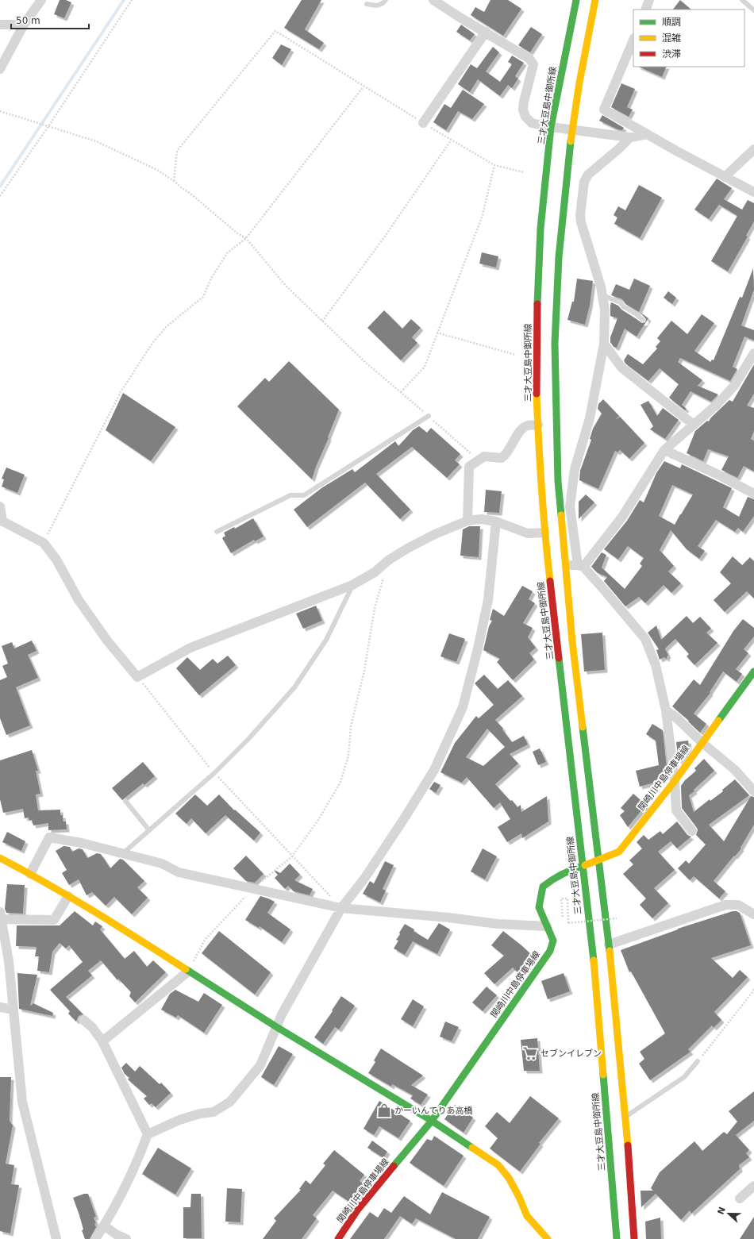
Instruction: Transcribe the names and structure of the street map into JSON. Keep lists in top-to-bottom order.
{
  "streets": {
    "main road": ["三才大豆島中御所線", "関崎川中島停車場線"]
  },
  "crossings": [
    ["三才大豆島中御所線", "関崎川中島停車場線"]
  ],
  "places": {
    "supermarket": ["セブンイレブン"],
    "shop": ["かーいんてりあ高橋"]
  },
  "legend": ["順調", "混雑", "渋滞"],
  "scale_bar": "50 m",
  "north": "left"
}
